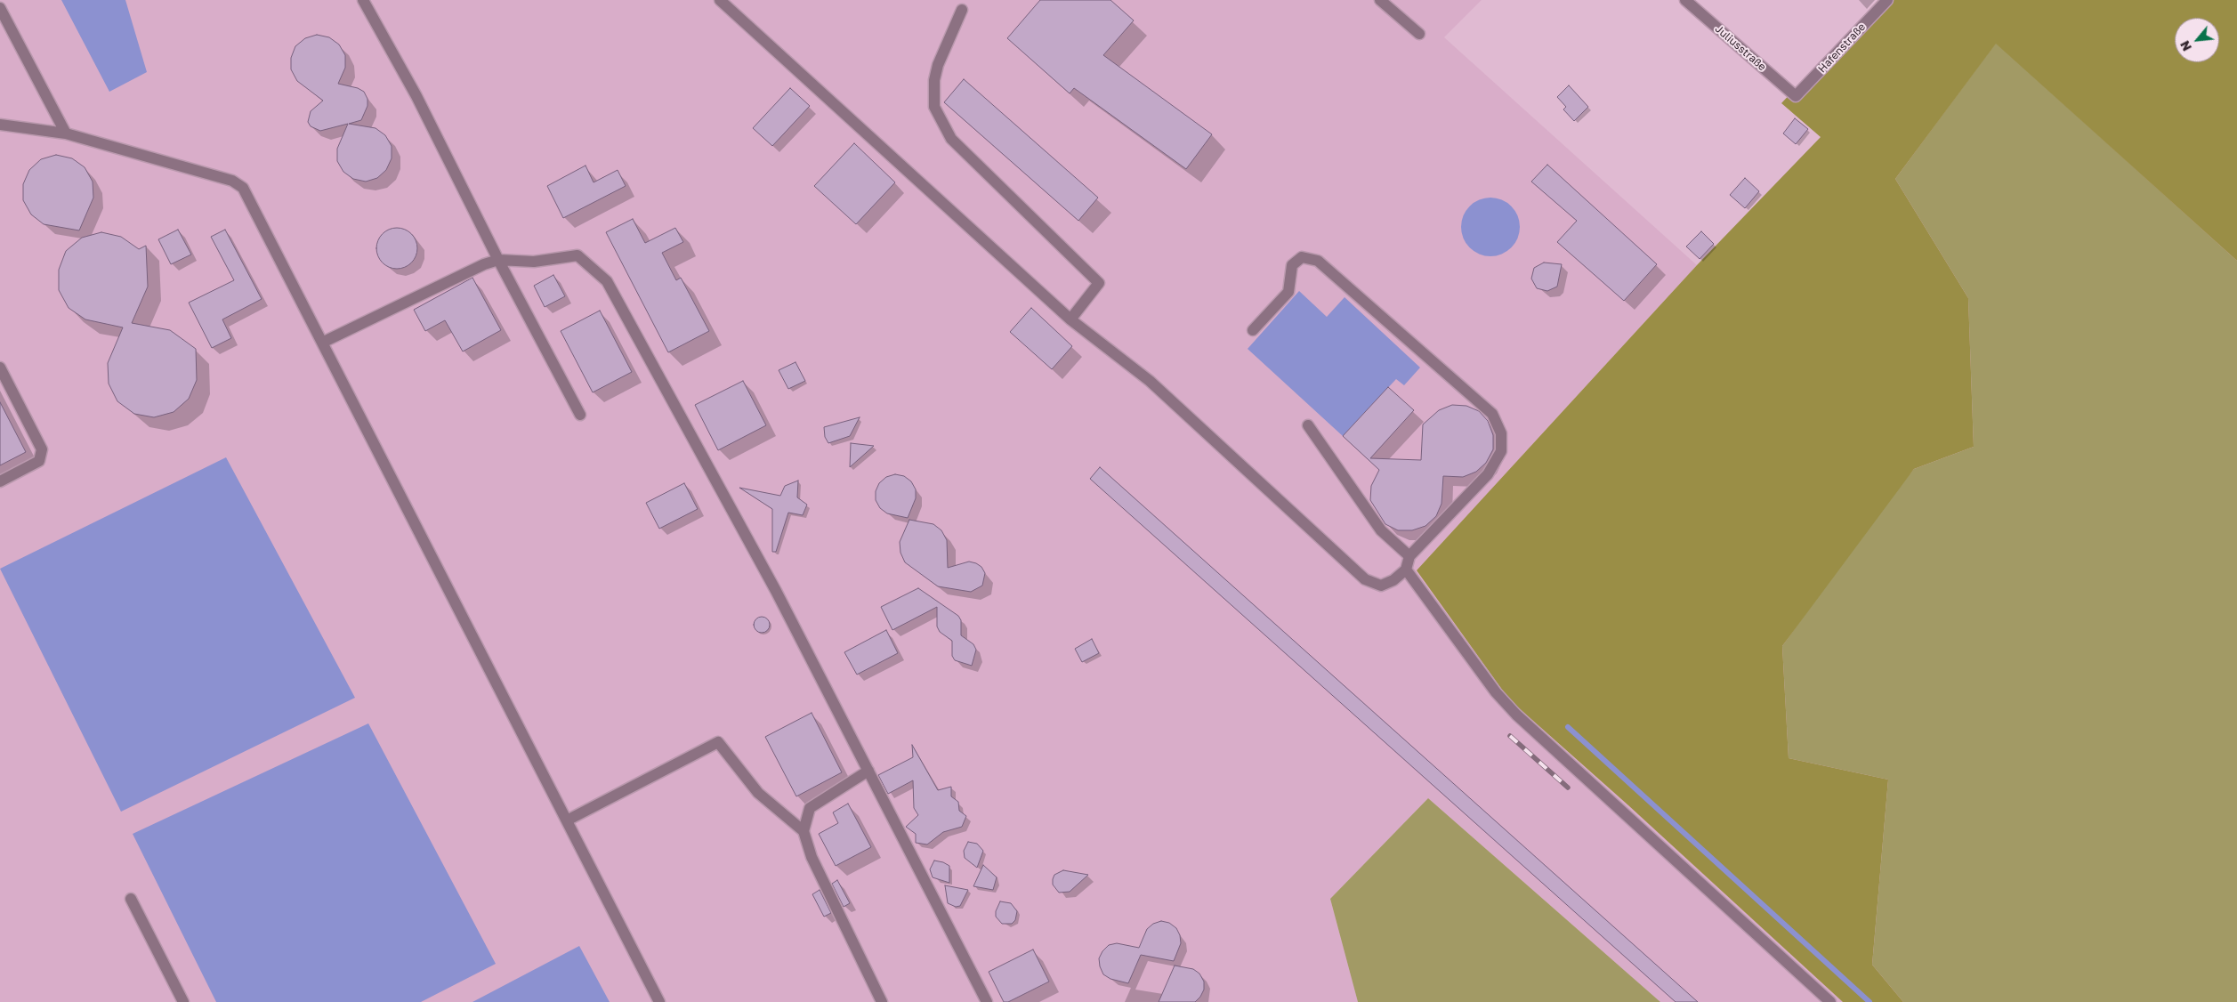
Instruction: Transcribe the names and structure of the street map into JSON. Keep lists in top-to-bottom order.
{
  "streets": {
    "street": ["Juliusstraße", "Hafenstraße"]
  },
  "crossings": [
    ["Juliusstraße", "Hafenstraße"]
  ],
  "north": "bottom left"
}
